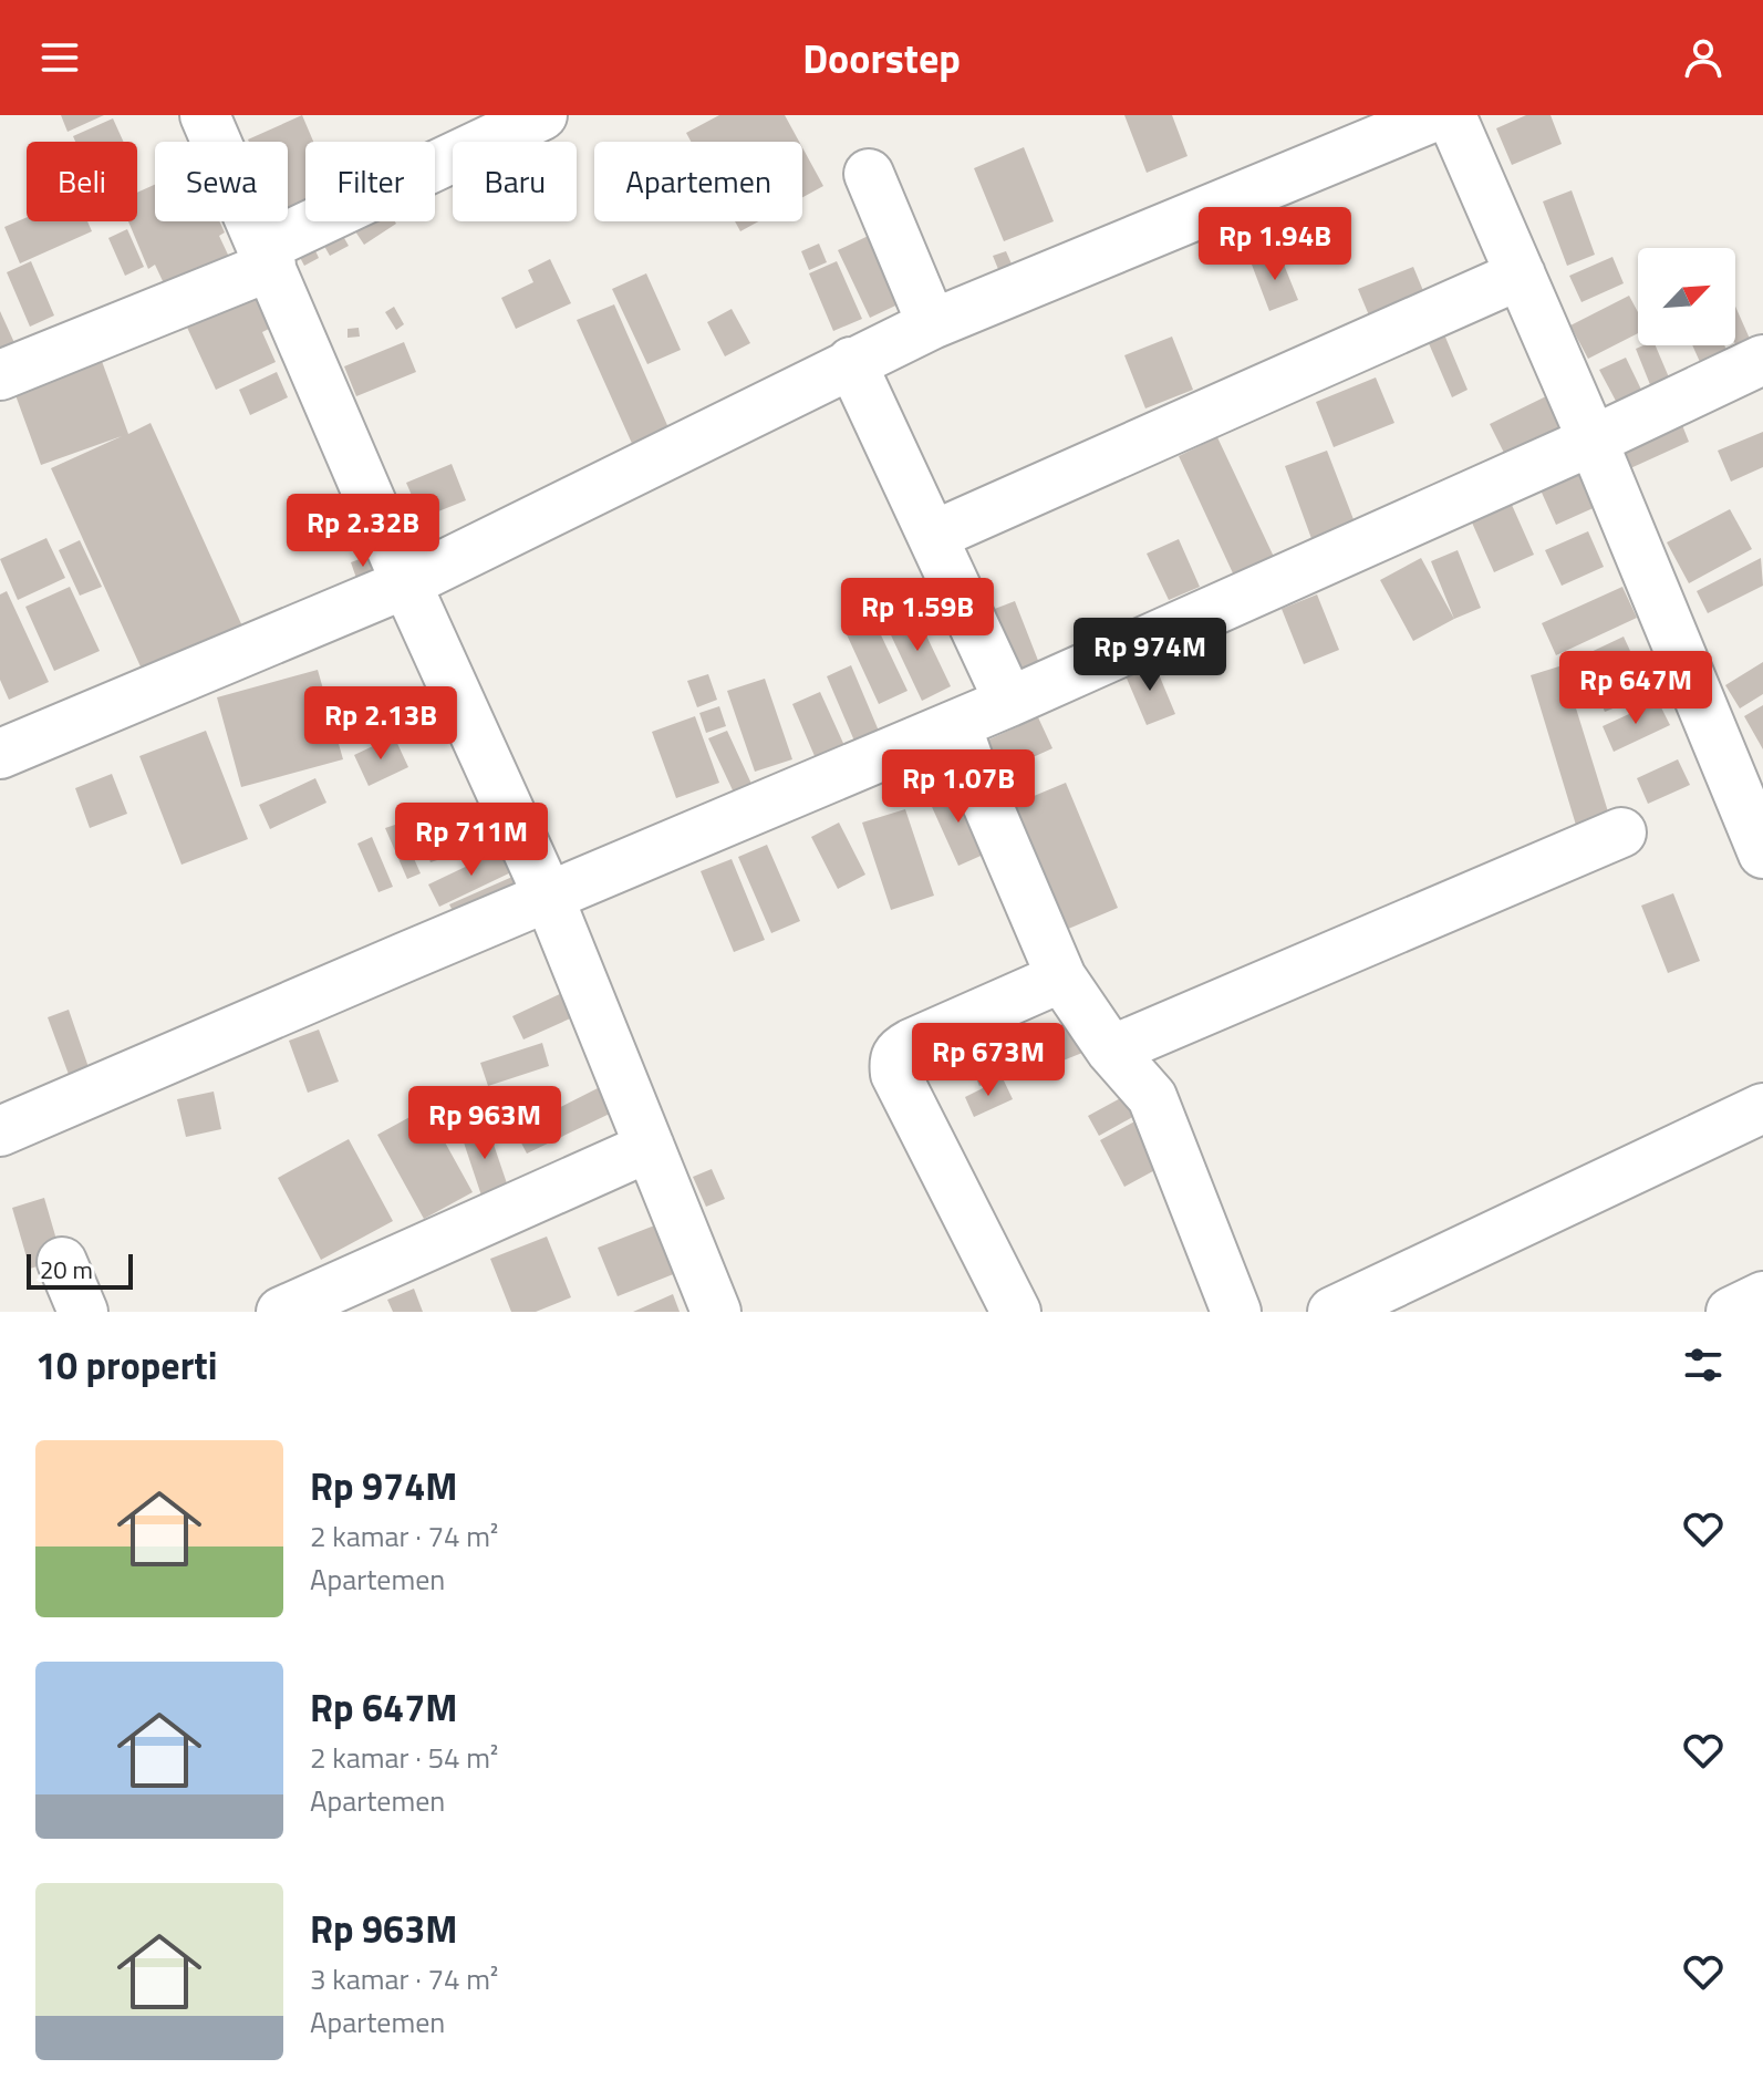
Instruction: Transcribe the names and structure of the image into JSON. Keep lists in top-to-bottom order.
{
  "scale_bar": "20 m",
  "north": "top right",
  "page": {
    "header": "Doorstep",
    "chip": [
      "Beli",
      "Sewa",
      "Filter",
      "Baru",
      "Apartemen"
    ],
    "price": [
      "Rp 1.94B",
      "Rp 2.32B",
      "Rp 1.59B",
      "Rp 974M",
      "Rp 647M",
      "Rp 2.13B",
      "Rp 1.07B",
      "Rp 711M",
      "Rp 673M",
      "Rp 963M"
    ],
    "scale": "20 m",
    "heading": "10 properti",
    "list": [
      {
        "name": "Rp 974M",
        "note": "2 kamar · 74 m² · Apartemen"
      },
      {
        "name": "Rp 647M",
        "note": "2 kamar · 54 m² · Apartemen"
      },
      {
        "name": "Rp 963M",
        "note": "3 kamar · 74 m² · Apartemen"
      }
    ]
  }
}
